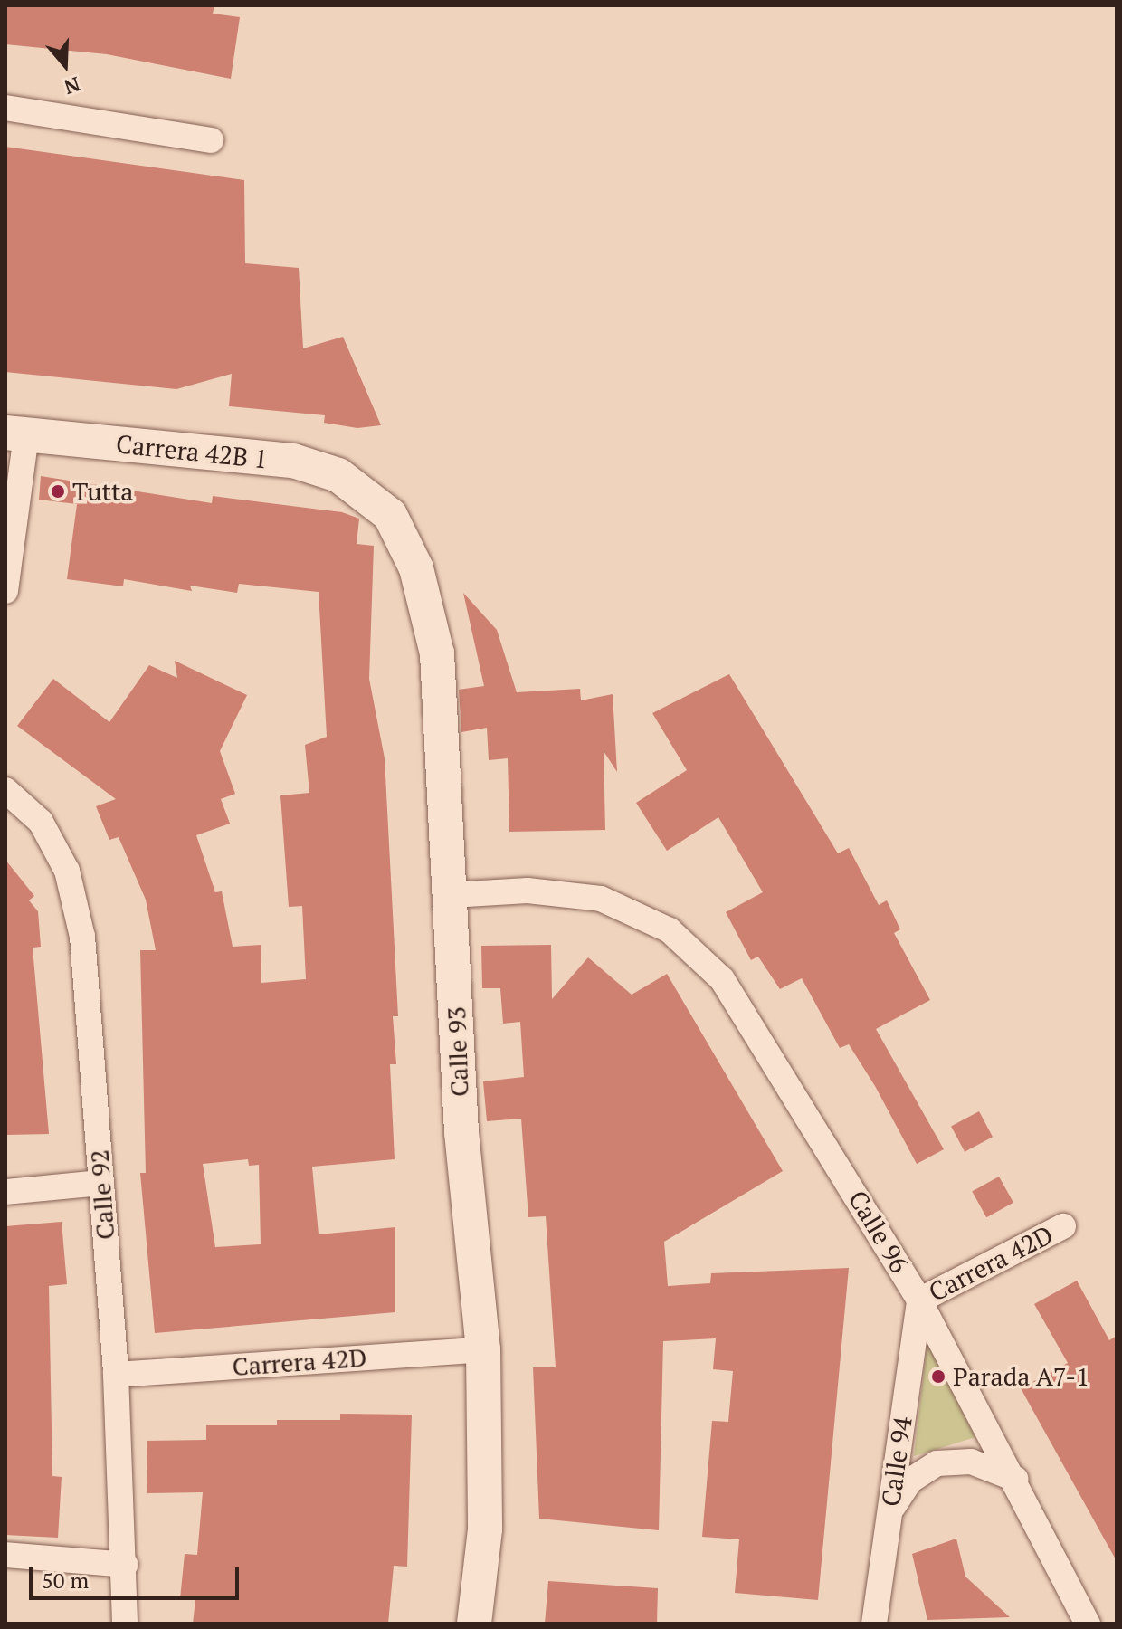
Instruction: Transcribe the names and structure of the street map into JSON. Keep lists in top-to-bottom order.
{
  "streets": {
    "street": [
      "Carrera 42B 1",
      "Calle 93",
      "Calle 92",
      "Calle 96",
      "Carrera 42D",
      "Calle 94"
    ]
  },
  "crossings": [
    ["Carrera 42B 1", "Calle 93"],
    ["Calle 93", "Calle 96"],
    ["Calle 93", "Carrera 42D"],
    ["Calle 92", "Carrera 42D"],
    ["Calle 96", "Carrera 42D"],
    ["Calle 96", "Calle 94"],
    ["Carrera 42D", "Calle 94"]
  ],
  "places": ["Tutta", "Parada A7-1"],
  "scale_bar": "50 m",
  "north": "bottom"
}
